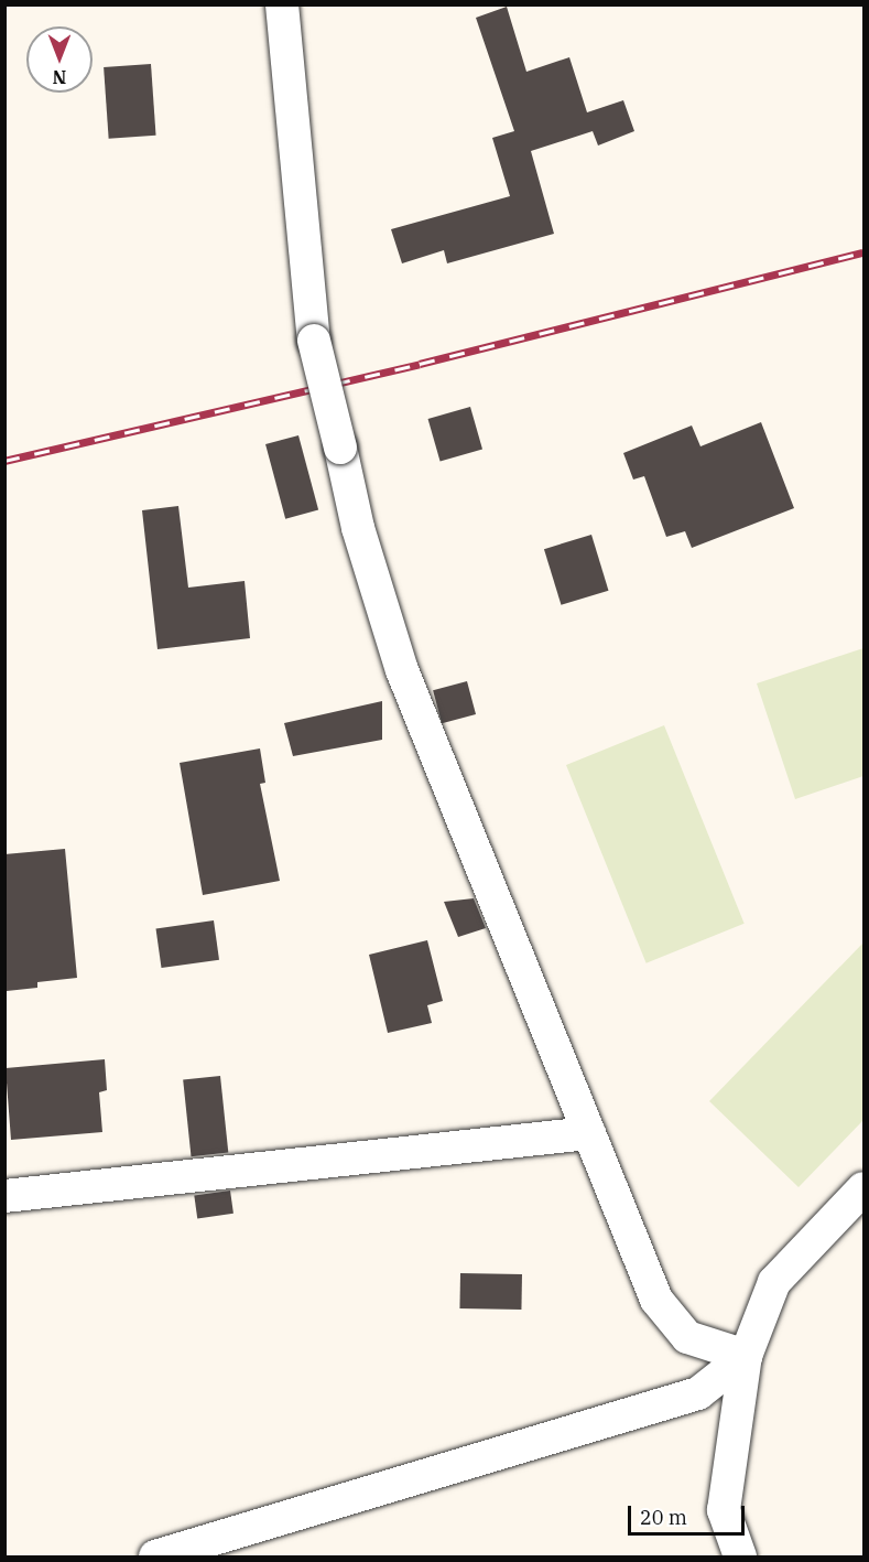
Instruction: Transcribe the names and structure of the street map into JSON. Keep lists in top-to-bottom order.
{
  "scale_bar": "20 m",
  "north": "bottom"
}
